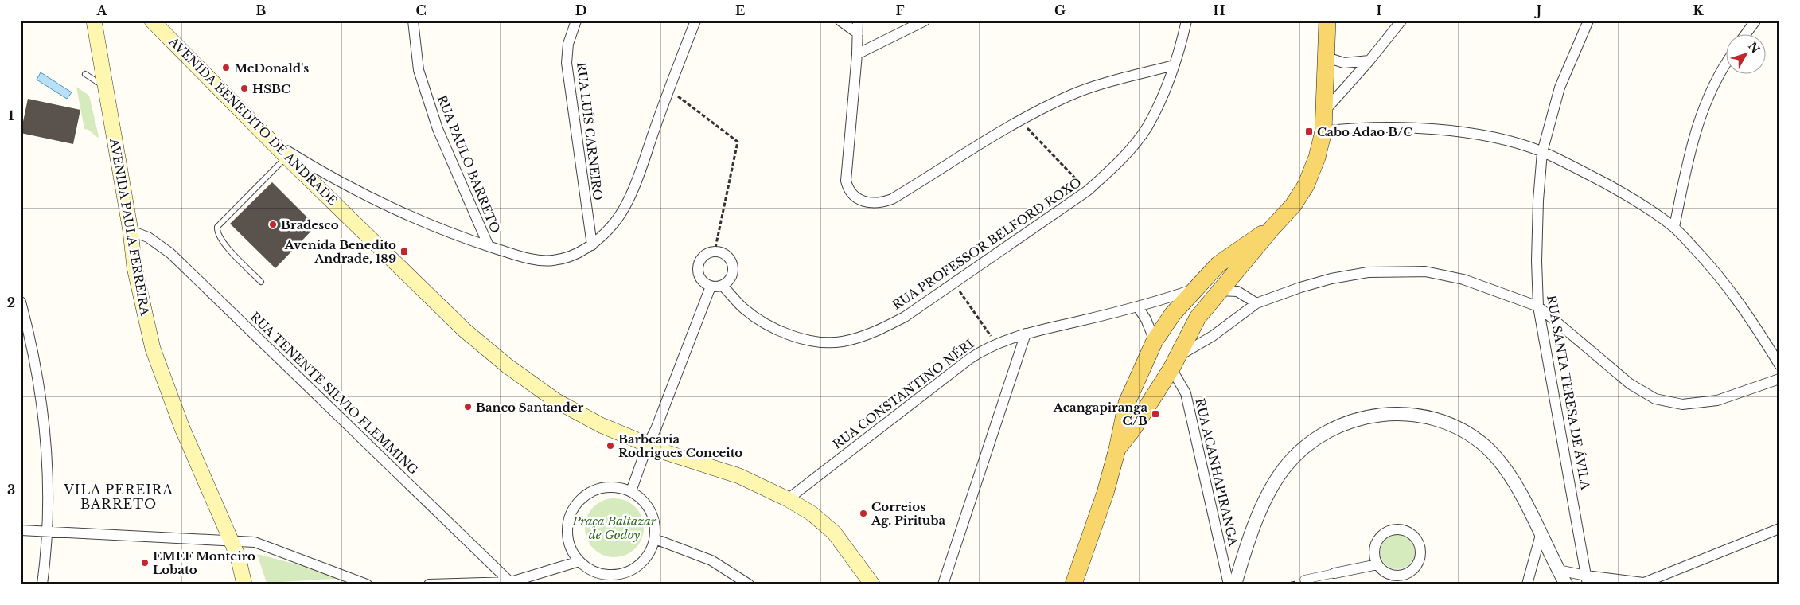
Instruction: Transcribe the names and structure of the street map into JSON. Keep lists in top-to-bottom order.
{
  "streets": {
    "main road": ["AVENIDA BENEDITO DE ANDRADE", "AVENIDA PAULA FERREIRA"],
    "street": [
      "RUA LUÍS CARNEIRO",
      "RUA PAULO BARRETO",
      "RUA PROFESSOR BELFORD ROXO",
      "RUA SANTA TERESA DE ÁVILA",
      "RUA TENENTE SILVIO FLEMMING",
      "RUA CONSTANTINO NÉRI",
      "RUA ACANHAPIRANGA"
    ]
  },
  "crossings": [
    ["AVENIDA BENEDITO DE ANDRADE", "RUA CONSTANTINO NÉRI"],
    ["AVENIDA PAULA FERREIRA", "RUA TENENTE SILVIO FLEMMING"]
  ],
  "districts": ["VILA PEREIRA BARRETO"],
  "parks": ["Praça Baltazar de Godoy"],
  "places": {
    "other": [
      "McDonald's",
      "HSBC",
      "Bradesco",
      "Banco Santander",
      "Barbearia Rodrigues Conceito",
      "Correios Ag. Pirituba",
      "EMEF Monteiro Lobato"
    ],
    "transit": ["Cabo Adao B/C", "Avenida Benedito Andrade, 189", "Acangapiranga C/B"]
  },
  "north": "top right",
  "grid": {
    "columns": [
      "A",
      "B",
      "C",
      "D",
      "E",
      "F",
      "G",
      "H",
      "I",
      "J",
      "K"
    ],
    "rows": ["1", "2", "3"]
  }
}
